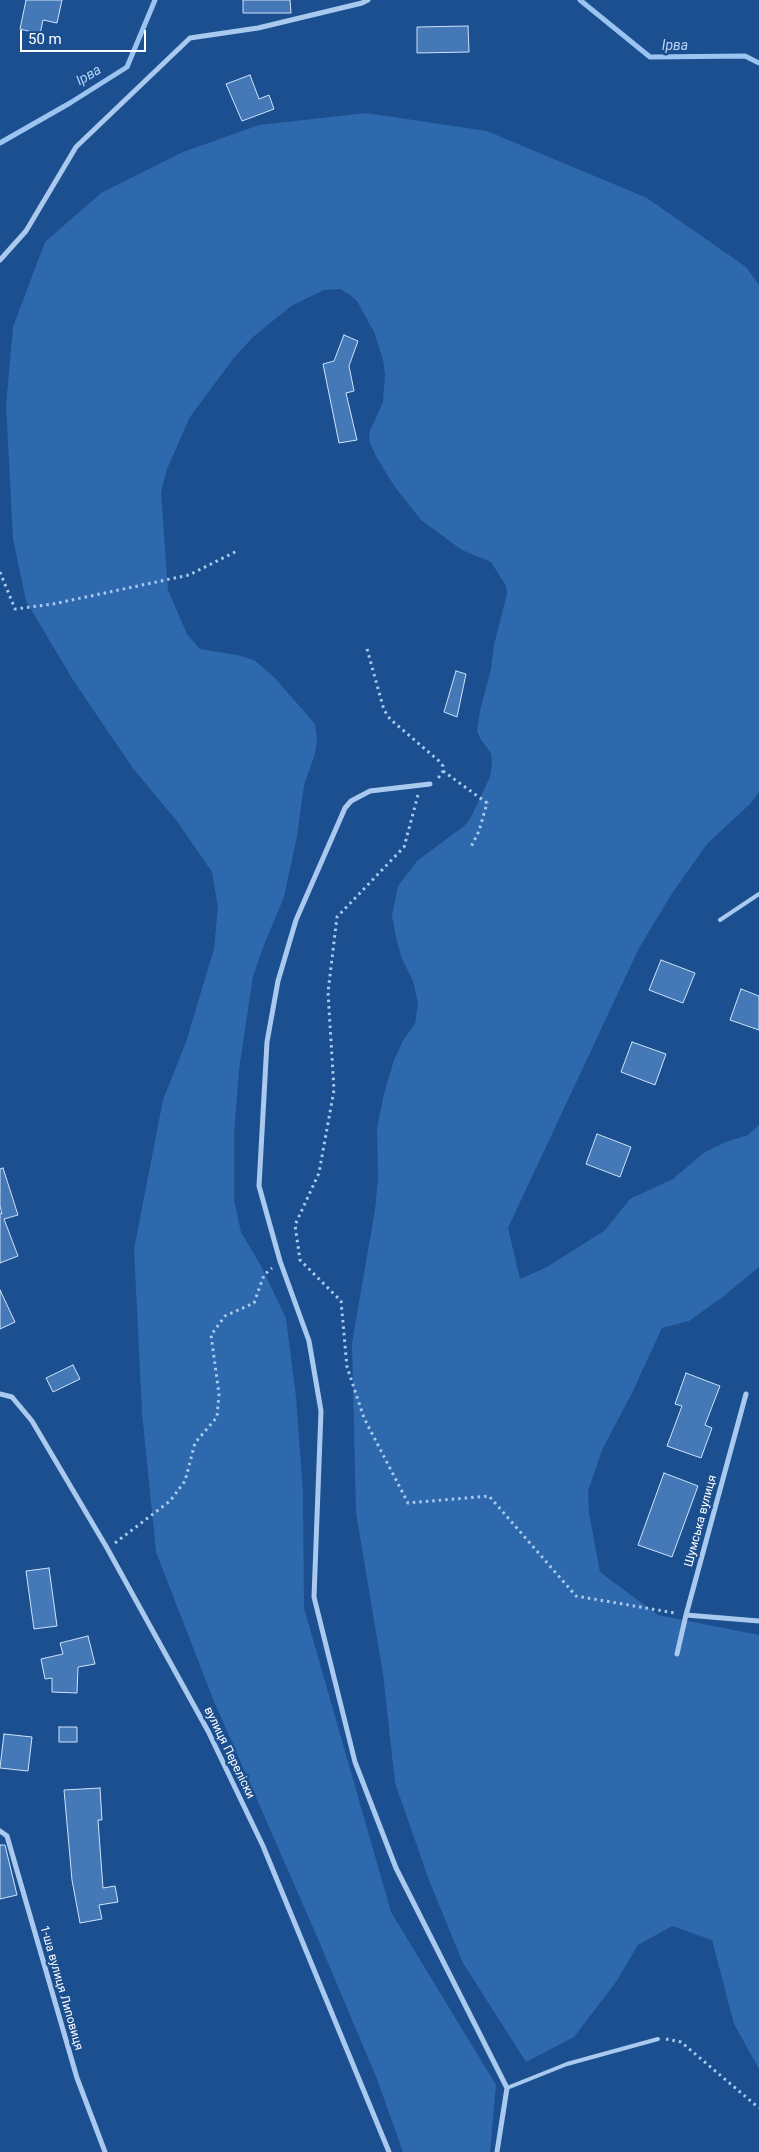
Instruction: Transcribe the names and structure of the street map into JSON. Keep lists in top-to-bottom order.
{
  "streets": {
    "street": ["Шумська вулиця", "вулиця Переліски", "1-ша вулиця Липовиця"]
  },
  "water": ["Ірва"],
  "scale_bar": "50 m"
}
